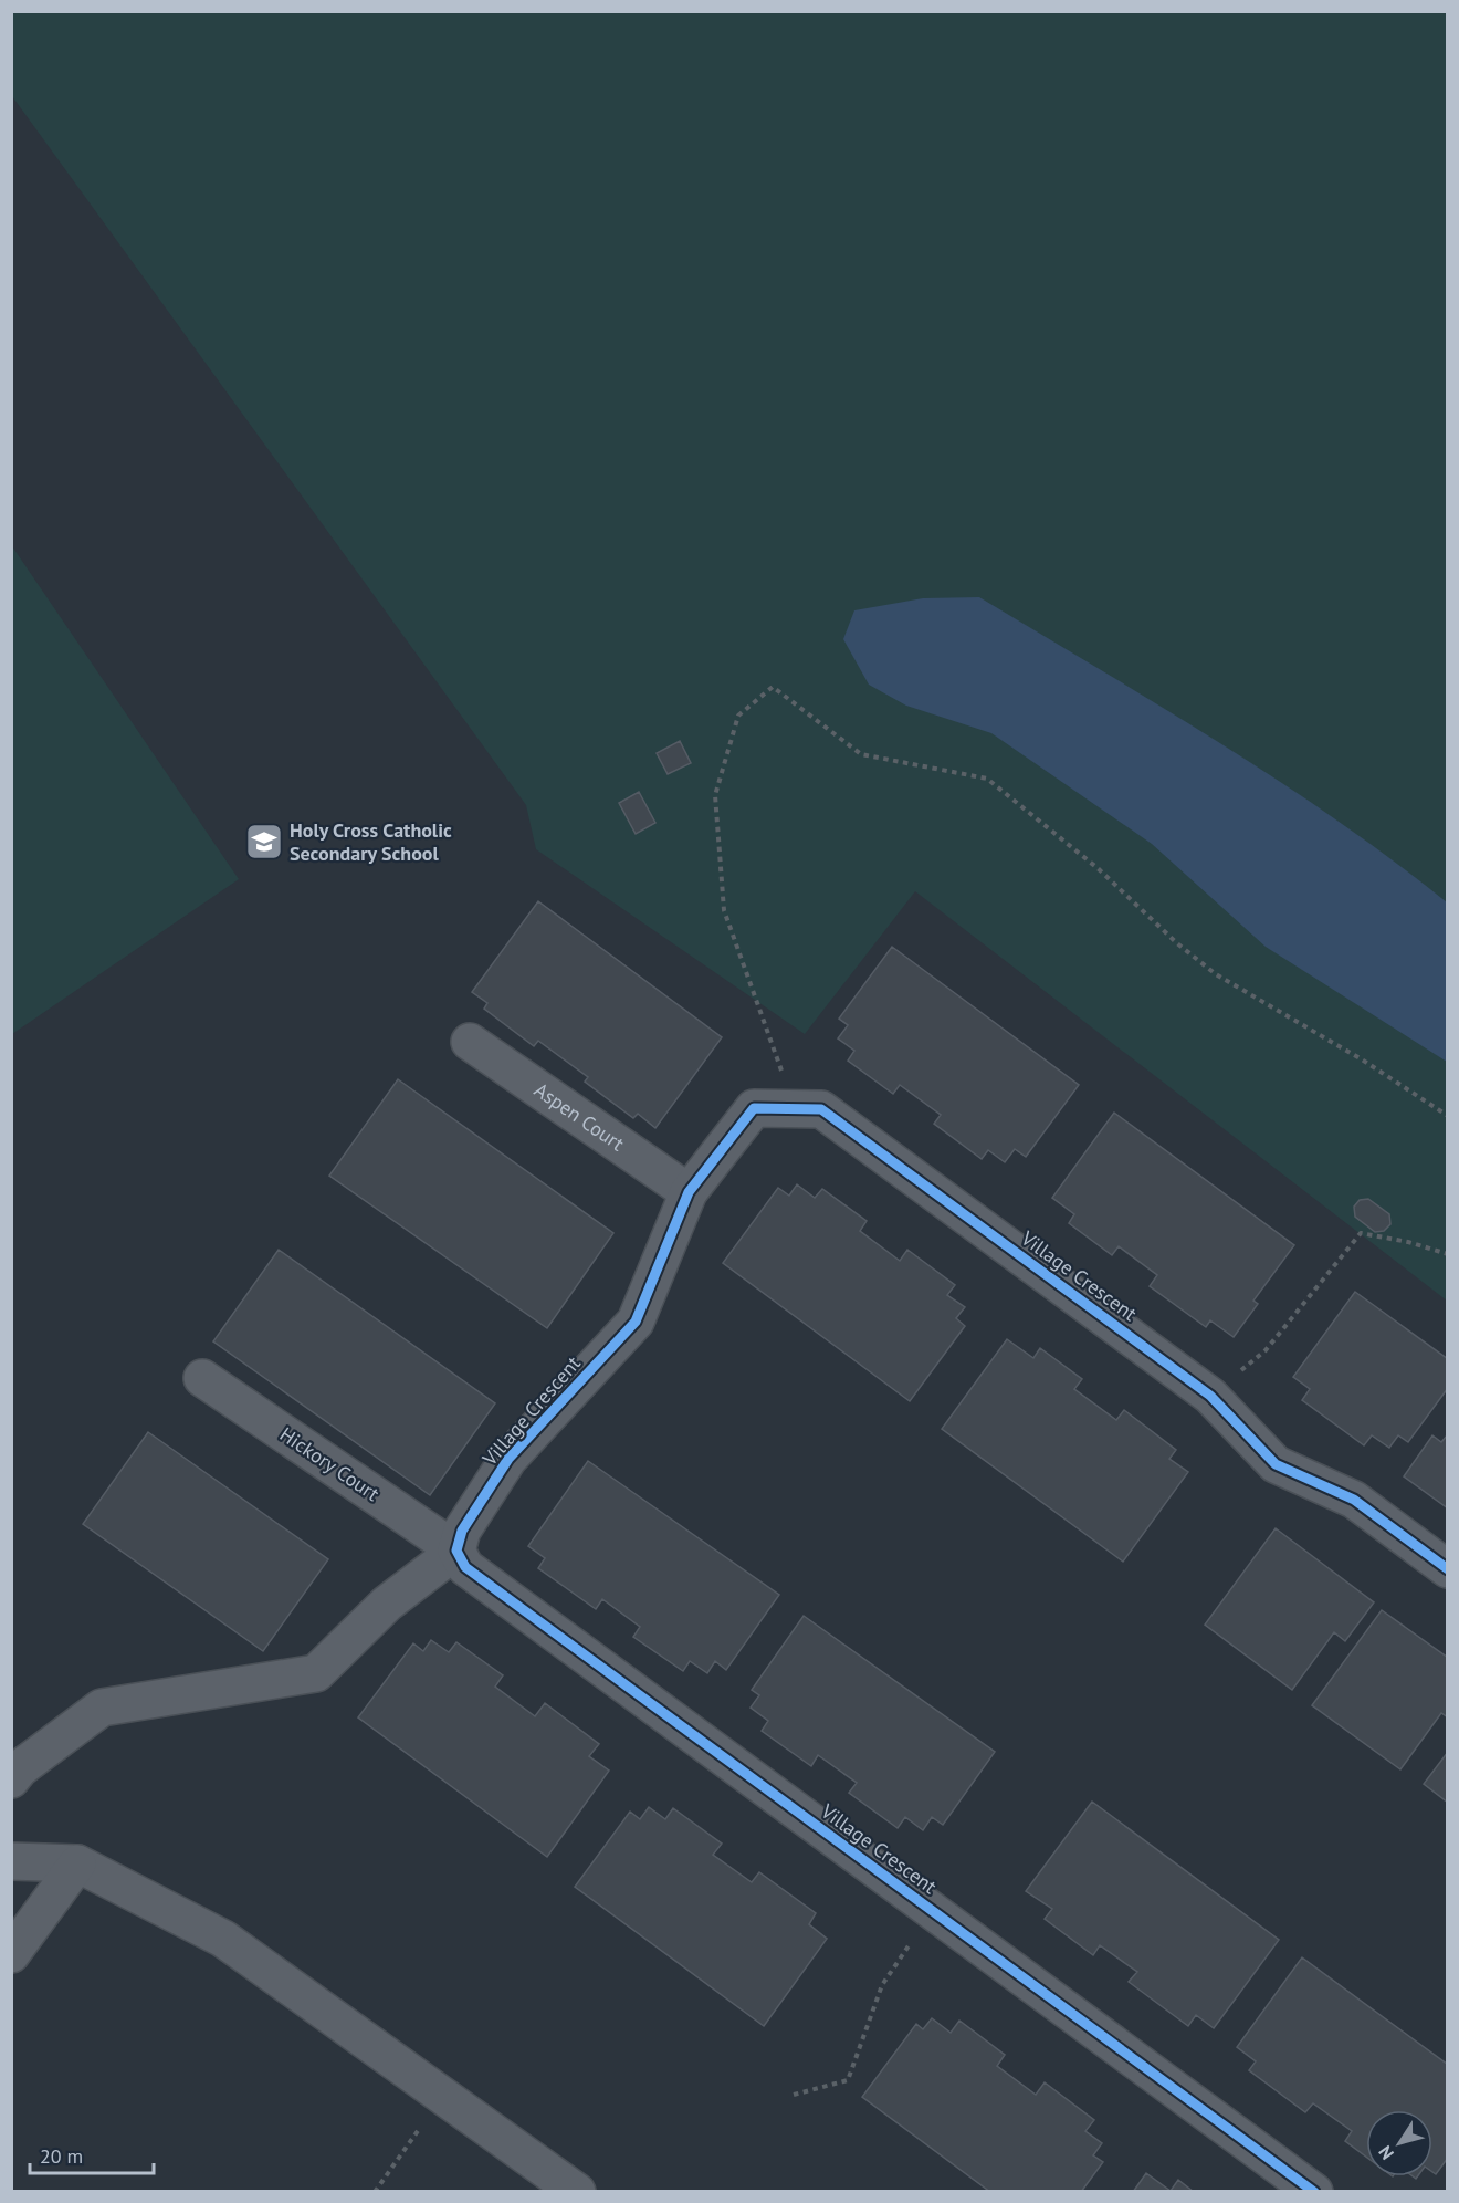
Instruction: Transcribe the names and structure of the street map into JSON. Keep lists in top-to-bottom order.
{
  "streets": {
    "street": ["Aspen Court", "Village Crescent", "Hickory Court"]
  },
  "crossings": [
    ["Aspen Court", "Village Crescent"],
    ["Village Crescent", "Hickory Court"]
  ],
  "places": {
    "school or university": ["Holy Cross Catholic Secondary School"]
  },
  "scale_bar": "20 m",
  "north": "bottom left"
}
